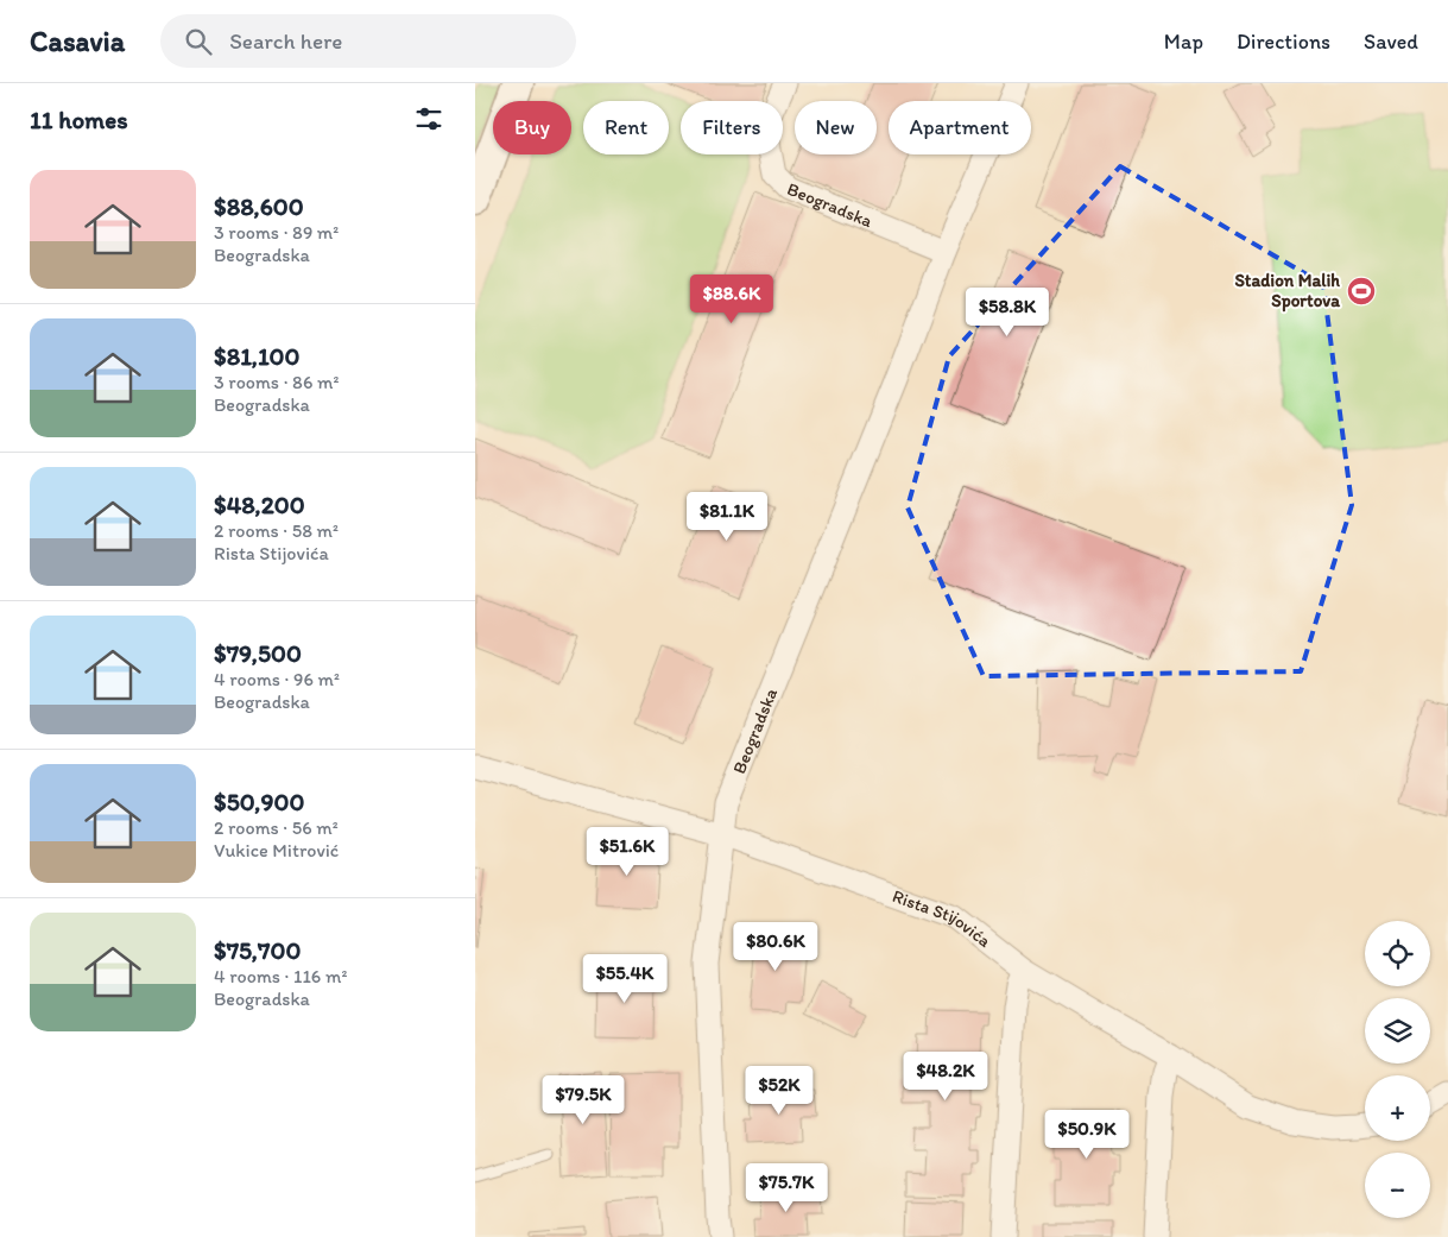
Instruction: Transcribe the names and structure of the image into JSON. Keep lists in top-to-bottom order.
{
  "streets": {
    "street": ["Beogradska", "Rista Stijovića"]
  },
  "crossings": [
    ["Beogradska", "Rista Stijovića"]
  ],
  "places": {
    "sports": ["Stadion Malih Sportova"]
  },
  "page": {
    "header": "Casavia",
    "search": "Search here",
    "nav": ["Map", "Directions", "Saved"],
    "heading": "11 homes",
    "chip": [
      "Buy",
      "Rent",
      "Filters",
      "New",
      "Apartment"
    ],
    "list": [
      {
        "name": "$88,600",
        "note": "3 rooms · 89 m² · Beogradska"
      },
      {
        "name": "$81,100",
        "note": "3 rooms · 86 m² · Beogradska"
      },
      {
        "name": "$48,200",
        "note": "2 rooms · 58 m² · Rista Stijovića"
      },
      {
        "name": "$79,500",
        "note": "4 rooms · 96 m² · Beogradska"
      },
      {
        "name": "$50,900",
        "note": "2 rooms · 56 m² · Vukice Mitrović"
      },
      {
        "name": "$75,700",
        "note": "4 rooms · 116 m² · Beogradska"
      }
    ],
    "price": [
      "$88.6K",
      "$58.8K",
      "$81.1K",
      "$51.6K",
      "$80.6K",
      "$55.4K",
      "$48.2K",
      "$52K",
      "$79.5K",
      "$50.9K",
      "$75.7K"
    ],
    "map_buttons": ["+", "−"]
  }
}
